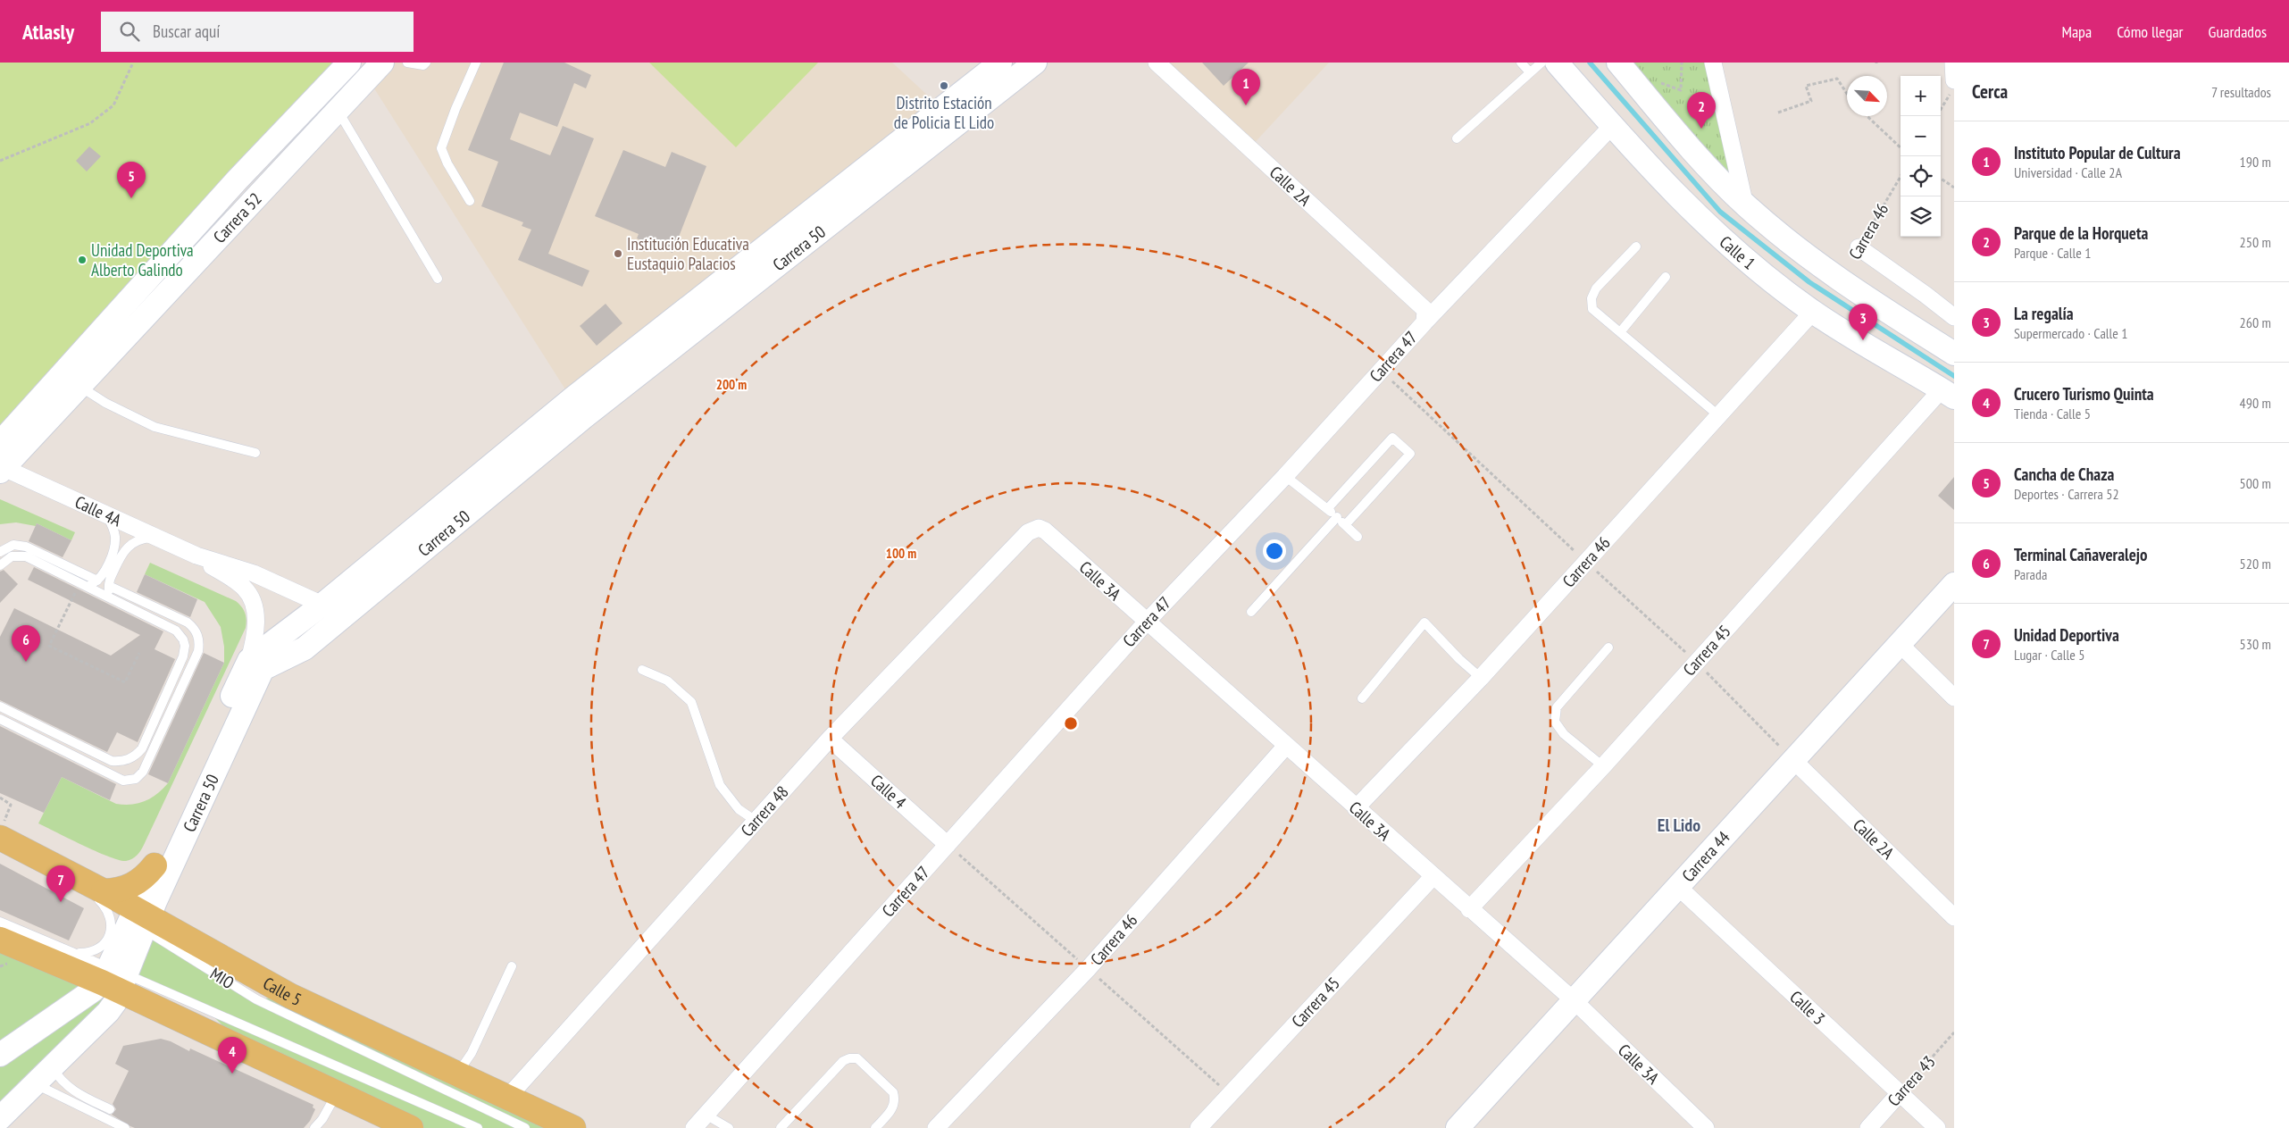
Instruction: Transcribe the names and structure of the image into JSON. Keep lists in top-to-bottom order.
{
  "streets": {
    "main road": ["Calle 5"],
    "street": [
      "Calle 2A",
      "Carrera 52",
      "Carrera 46",
      "Carrera 50",
      "Calle 1",
      "Carrera 47",
      "Calle 4A",
      "Calle 3A",
      "Carrera 45",
      "Calle 4",
      "Carrera 48",
      "Carrera 44",
      "Calle 3",
      "Carrera 43"
    ],
    "lane": ["MIO"]
  },
  "crossings": [
    ["Calle 2A", "Carrera 47"],
    ["Calle 2A", "Carrera 44"],
    ["Carrera 52", "Calle 4A"],
    ["Carrera 46", "Calle 1"],
    ["Carrera 46", "Calle 3A"],
    ["Carrera 50", "Calle 4A"],
    ["Carrera 50", "MIO"],
    ["Carrera 50", "Calle 5"],
    ["Calle 1", "Carrera 47"],
    ["Calle 1", "Carrera 45"],
    ["Carrera 47", "Calle 3A"],
    ["Carrera 47", "Calle 4"],
    ["Calle 3A", "Carrera 45"],
    ["Calle 3A", "Carrera 48"],
    ["Calle 3A", "Carrera 44"],
    ["Calle 4", "Carrera 48"],
    ["Carrera 48", "Calle 5"],
    ["Carrera 44", "Calle 3"],
    ["MIO", "Calle 5"],
    ["Calle 3", "Carrera 43"]
  ],
  "districts": ["El Lido"],
  "places": ["Distrito Estación de Policia El Lido", "Institución Educativa Eustaquio Palacios", "Unidad Deportiva Alberto Galindo"],
  "north": "bottom right",
  "page": {
    "header": "Atlasly",
    "search": "Buscar aquí",
    "nav": ["Mapa", "Cómo llegar", "Guardados"],
    "heading": ["Cerca", "7 resultados"],
    "pins": [
      "1",
      "2",
      "5",
      "3",
      "6",
      "7",
      "4"
    ],
    "map_buttons": ["+", "−"],
    "list": [
      {
        "mark": "1",
        "name": "Instituto Popular de Cultura",
        "note": "Universidad · Calle 2A",
        "value": "190 m"
      },
      {
        "mark": "2",
        "name": "Parque de la Horqueta",
        "note": "Parque · Calle 1",
        "value": "250 m"
      },
      {
        "mark": "3",
        "name": "La regalía",
        "note": "Supermercado · Calle 1",
        "value": "260 m"
      },
      {
        "mark": "4",
        "name": "Crucero Turismo Quinta",
        "note": "Tienda · Calle 5",
        "value": "490 m"
      },
      {
        "mark": "5",
        "name": "Cancha de Chaza",
        "note": "Deportes · Carrera 52",
        "value": "500 m"
      },
      {
        "mark": "6",
        "name": "Terminal Cañaveralejo",
        "note": "Parada",
        "value": "520 m"
      },
      {
        "mark": "7",
        "name": "Unidad Deportiva",
        "note": "Lugar · Calle 5",
        "value": "530 m"
      }
    ]
  },
  "rings": ["200 m", "100 m"]
}
